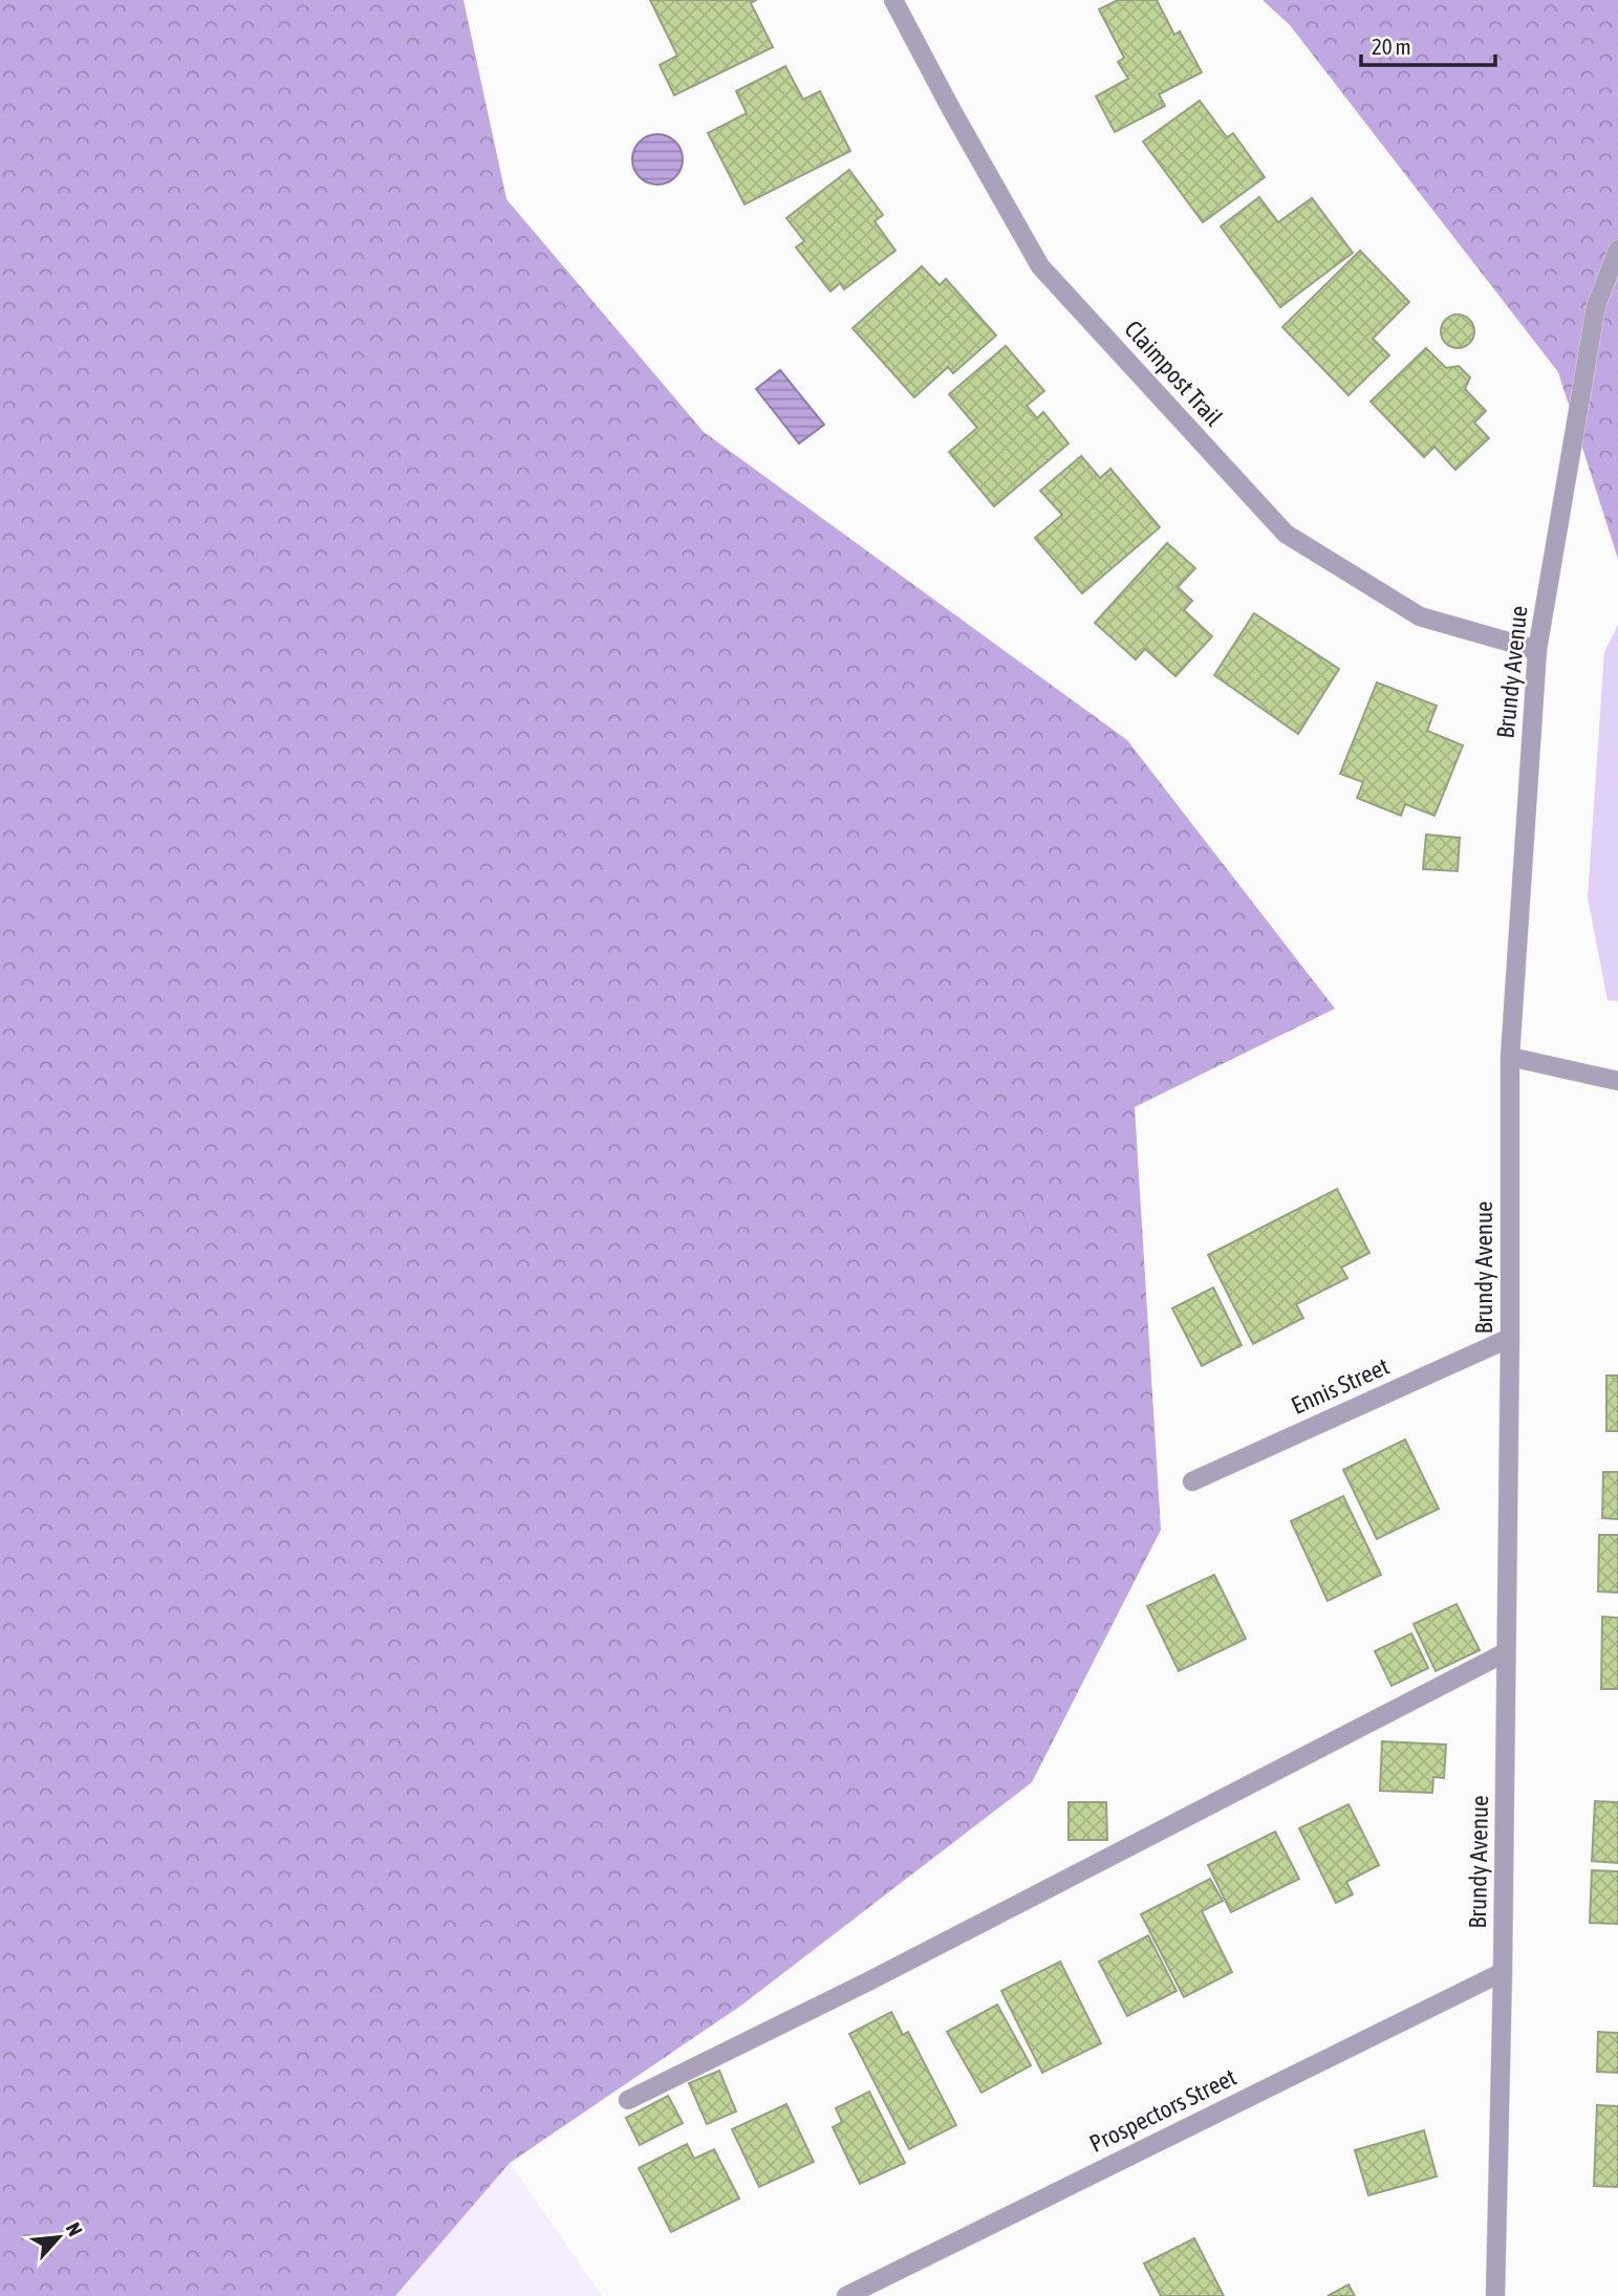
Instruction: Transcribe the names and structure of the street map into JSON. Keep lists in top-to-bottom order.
{
  "streets": {
    "street": [
      "Claimpost Trail",
      "Brundy Avenue",
      "Ennis Street",
      "Prospectors Street"
    ]
  },
  "crossings": [
    ["Claimpost Trail", "Brundy Avenue"],
    ["Brundy Avenue", "Ennis Street"],
    ["Brundy Avenue", "Prospectors Street"]
  ],
  "scale_bar": "20 m",
  "north": "top right"
}
